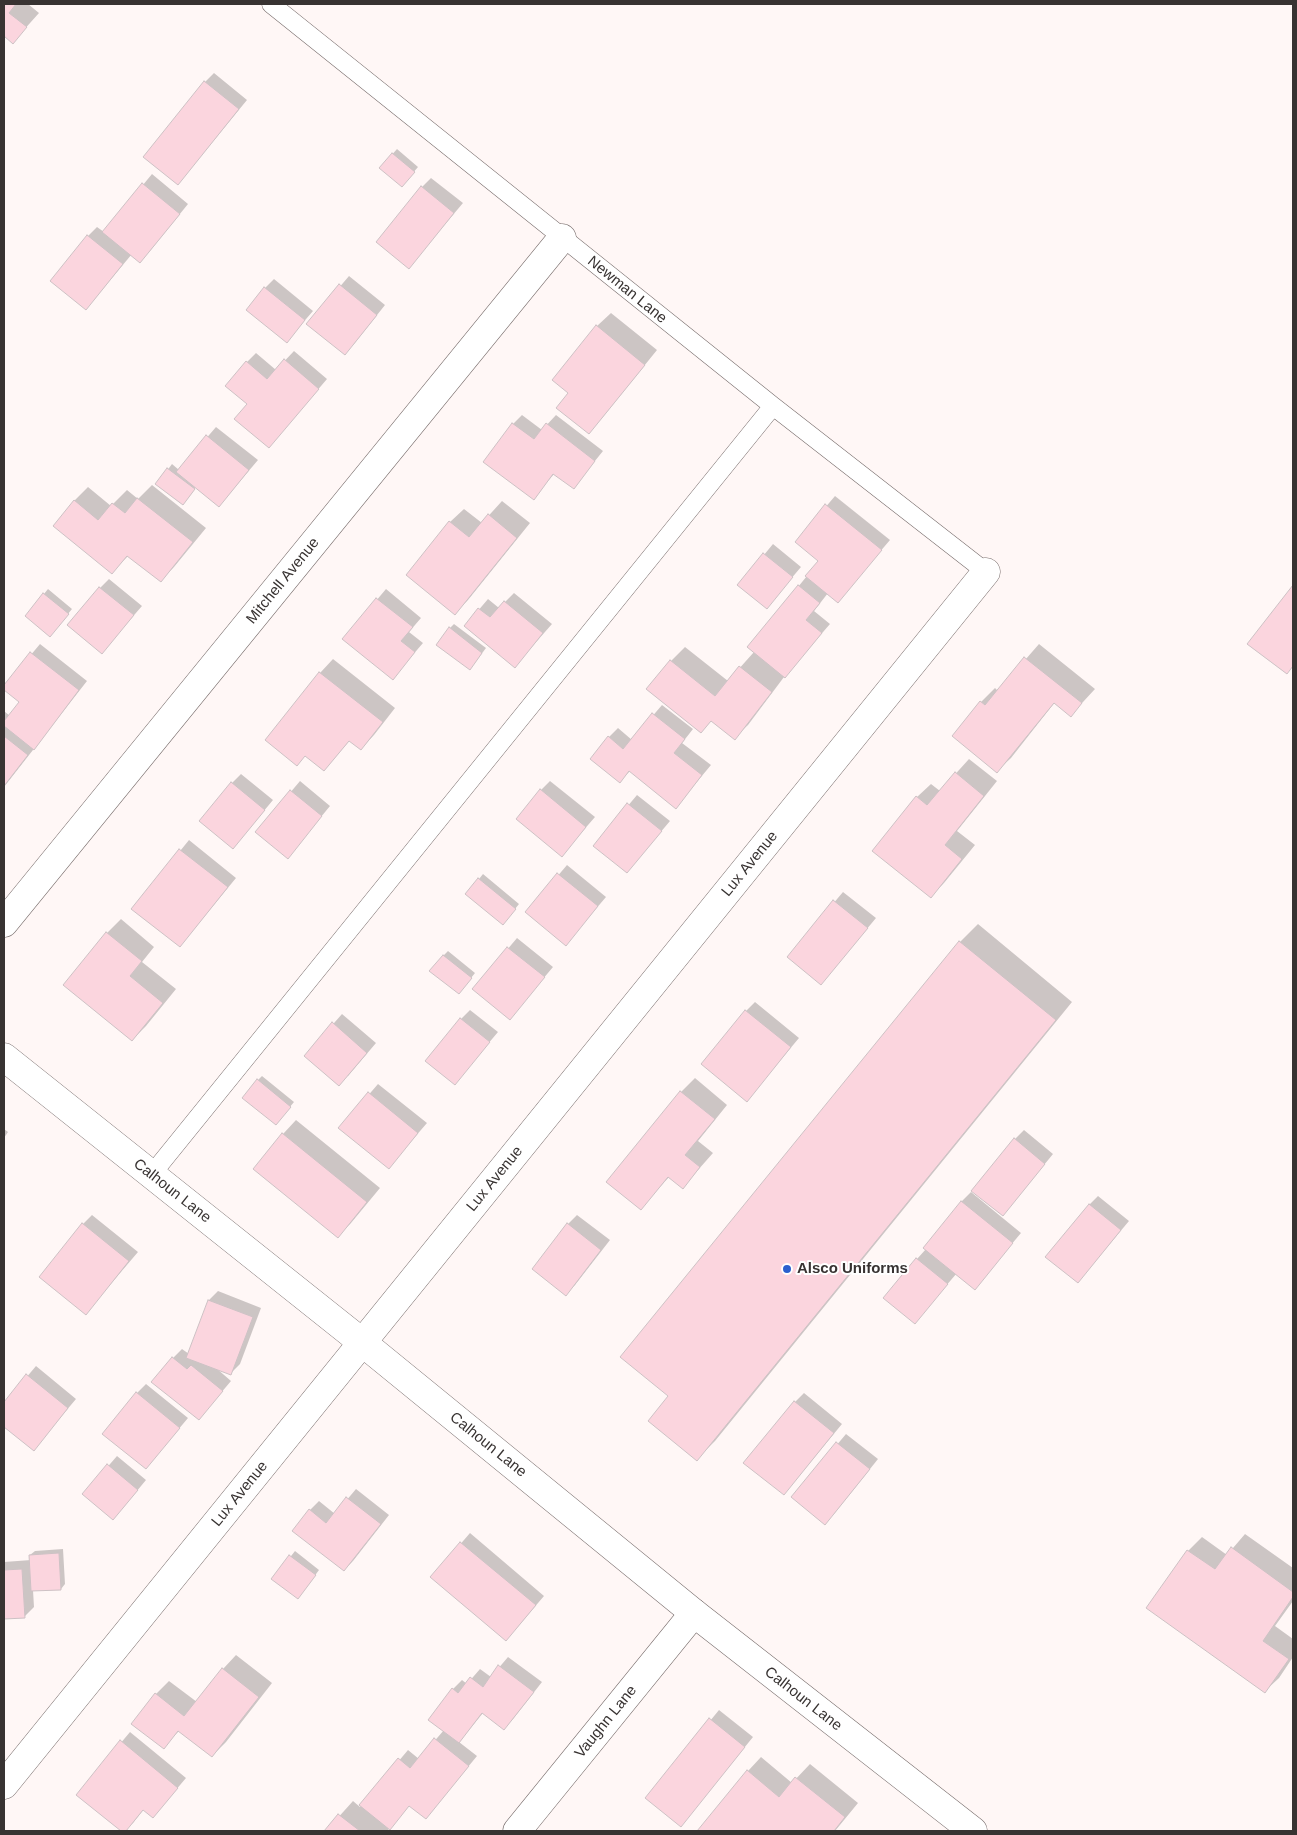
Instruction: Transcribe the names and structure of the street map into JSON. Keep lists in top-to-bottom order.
{
  "streets": {
    "street": [
      "Mitchell Avenue",
      "Lux Avenue",
      "Calhoun Lane",
      "Vaughn Lane"
    ],
    "lane": ["Newman Lane"]
  },
  "crossings": [
    ["Newman Lane", "Mitchell Avenue"],
    ["Newman Lane", "Lux Avenue"],
    ["Lux Avenue", "Calhoun Lane"],
    ["Calhoun Lane", "Vaughn Lane"]
  ],
  "places": ["Alsco Uniforms"]
}
